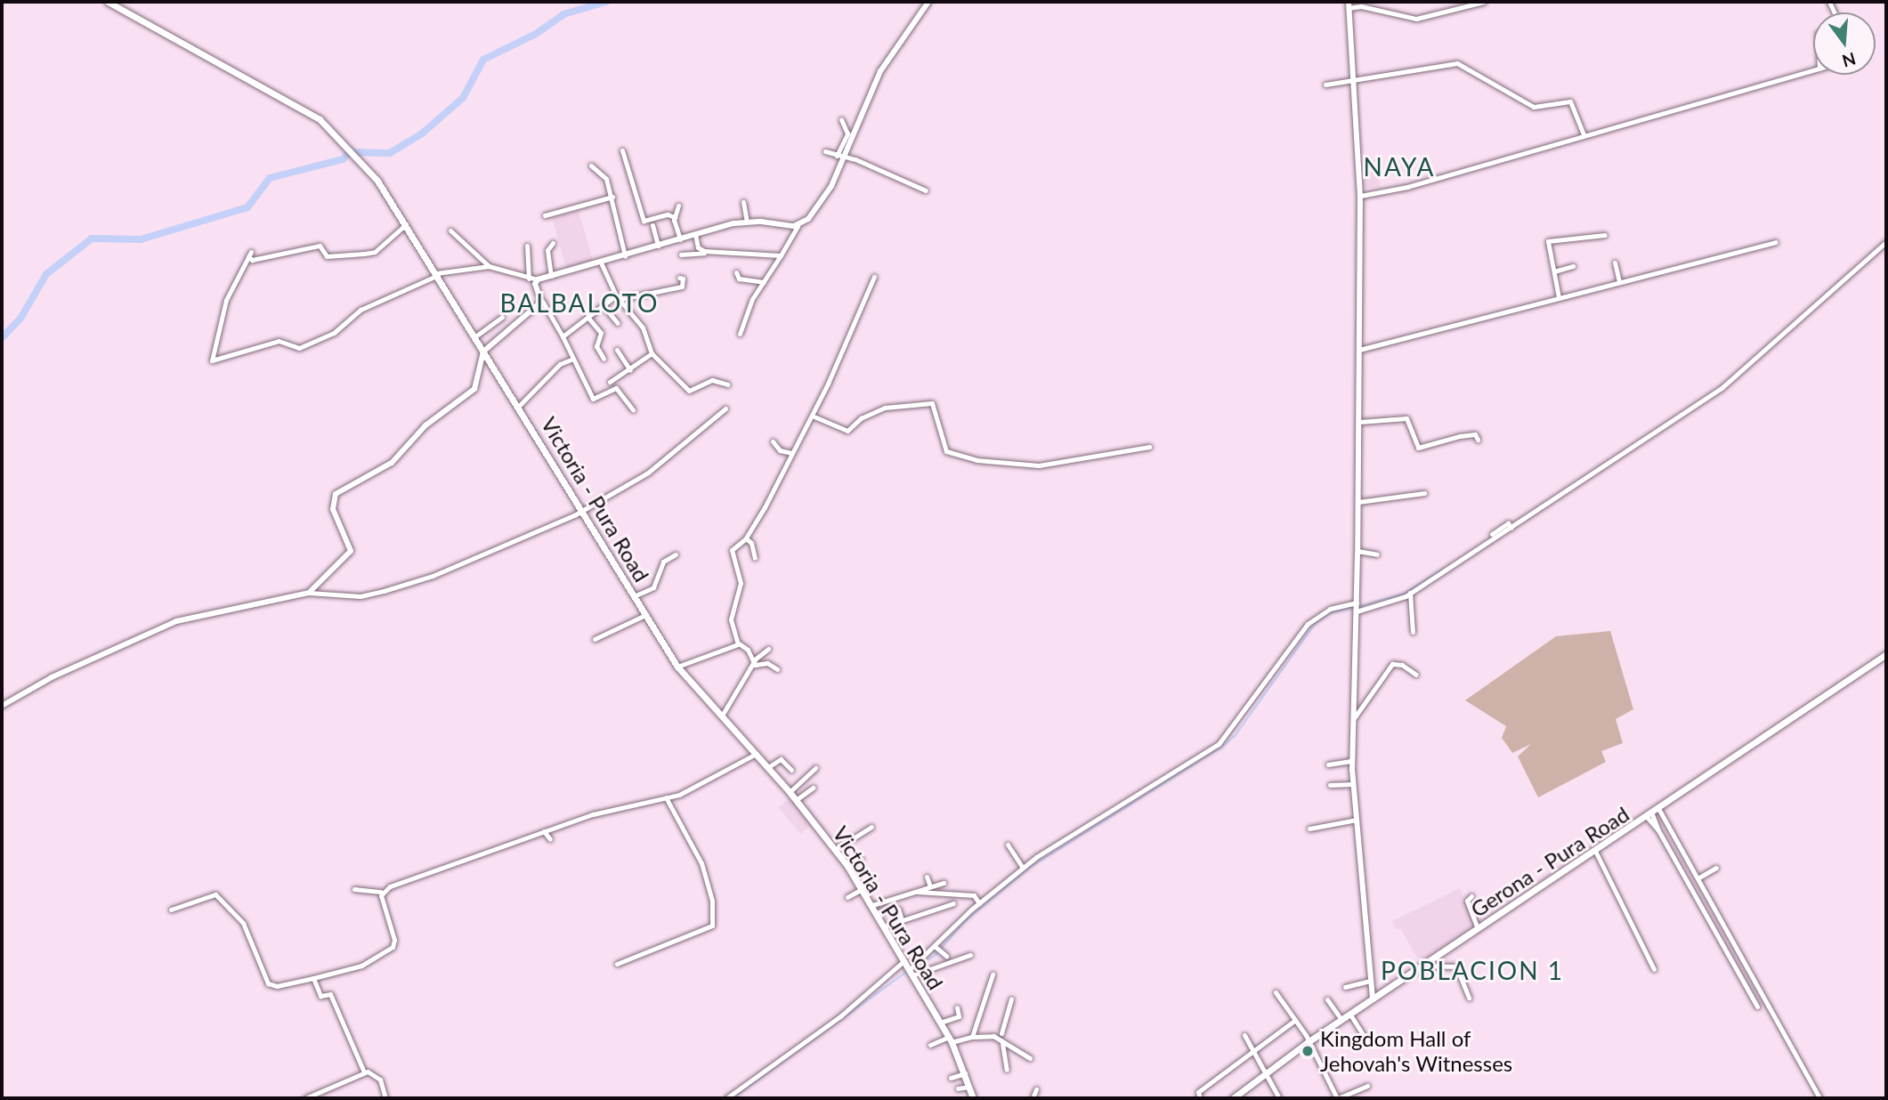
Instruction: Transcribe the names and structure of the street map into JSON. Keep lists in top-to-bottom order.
{
  "streets": {
    "main road": ["Victoria - Pura Road", "Gerona - Pura Road"]
  },
  "districts": ["NAYA", "BALBALOTO", "POBLACION 1"],
  "places": ["Kingdom Hall of Jehovah's Witnesses"],
  "north": "bottom"
}
